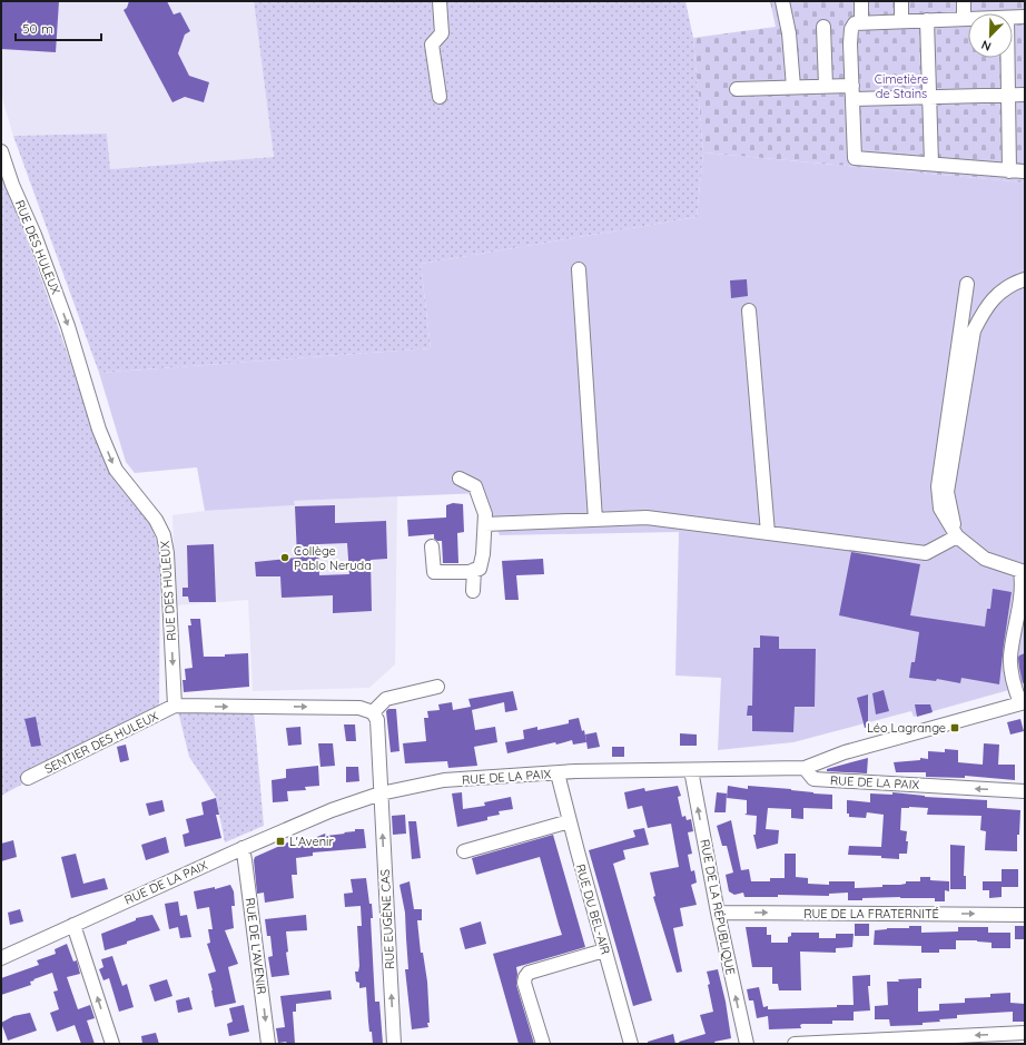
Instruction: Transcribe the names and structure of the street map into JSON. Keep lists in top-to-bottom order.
{
  "streets": {
    "street": [
      "RUE DES HULEUX",
      "SENTIER DES HULEUX",
      "RUE DE LA PAIX",
      "RUE DE LA RÉPUBLIQUE",
      "RUE DU BEL-AIR",
      "RUE DE LA FRATERNITÉ",
      "RUE EUGÈNE CAS",
      "RUE DE L'AVENIR"
    ]
  },
  "crossings": [
    ["RUE DES HULEUX", "SENTIER DES HULEUX"],
    ["RUE DE LA PAIX", "RUE DE LA RÉPUBLIQUE"],
    ["RUE DE LA PAIX", "RUE DU BEL-AIR"],
    ["RUE DE LA PAIX", "RUE EUGÈNE CAS"],
    ["RUE DE LA PAIX", "RUE DE L'AVENIR"],
    ["RUE DE LA RÉPUBLIQUE", "RUE DE LA FRATERNITÉ"]
  ],
  "one_way": [
    "RUE DES HULEUX",
    "RUE DE LA RÉPUBLIQUE",
    "RUE DE LA FRATERNITÉ",
    "RUE EUGÈNE CAS",
    "RUE DE L'AVENIR"
  ],
  "parks": ["Cimetière de Stains"],
  "places": {
    "other": ["Collège Pablo Neruda"],
    "transit": ["Léo Lagrange", "L'Avenir"]
  },
  "scale_bar": "50 m",
  "north": "bottom left"
}
